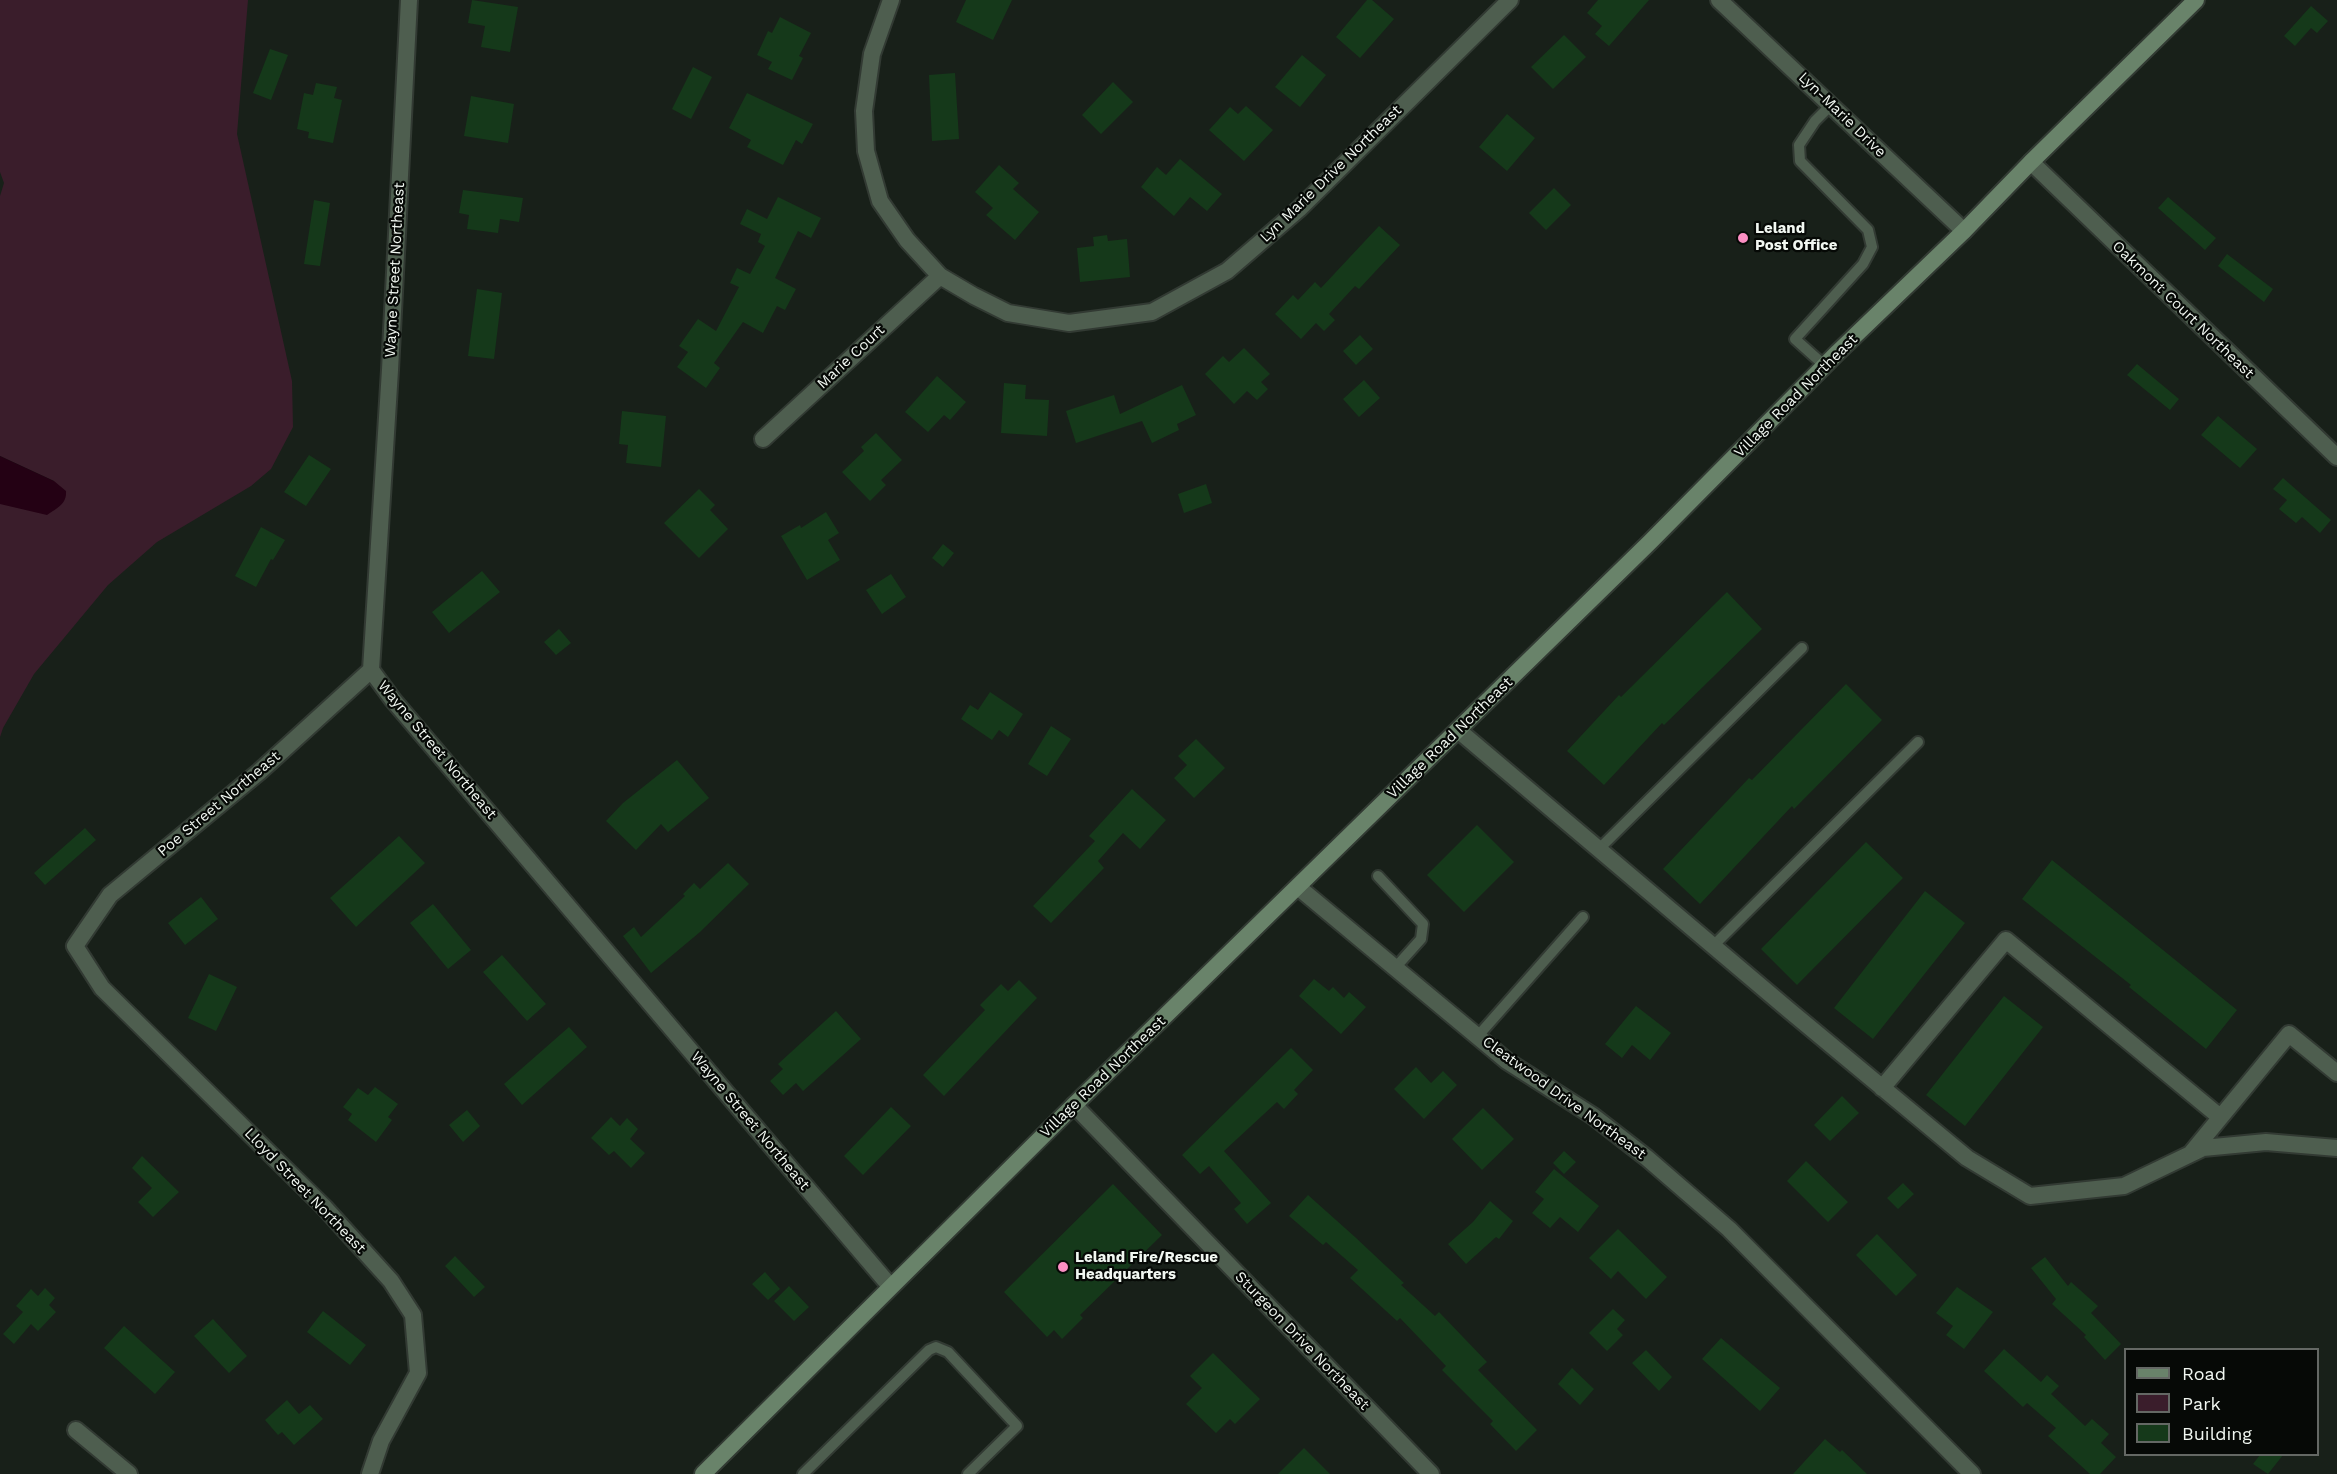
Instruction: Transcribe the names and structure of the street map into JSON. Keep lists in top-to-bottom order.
{
  "streets": {
    "main road": ["Village Road Northeast"],
    "street": [
      "Lyn-Marie Drive",
      "Lyn Marie Drive Northeast",
      "Wayne Street Northeast",
      "Oakmont Court Northeast",
      "Marie Court",
      "Poe Street Northeast",
      "Cleatwood Drive Northeast",
      "Lloyd Street Northeast",
      "Sturgeon Drive Northeast"
    ]
  },
  "crossings": [
    ["Lyn-Marie Drive", "Village Road Northeast"],
    ["Lyn Marie Drive Northeast", "Marie Court"],
    ["Wayne Street Northeast", "Village Road Northeast"],
    ["Wayne Street Northeast", "Poe Street Northeast"],
    ["Oakmont Court Northeast", "Village Road Northeast"],
    ["Village Road Northeast", "Cleatwood Drive Northeast"],
    ["Village Road Northeast", "Sturgeon Drive Northeast"],
    ["Poe Street Northeast", "Lloyd Street Northeast"]
  ],
  "places": ["Leland Post Office", "Leland Fire/Rescue Headquarters"],
  "legend": ["Road", "Park", "Building"]
}
